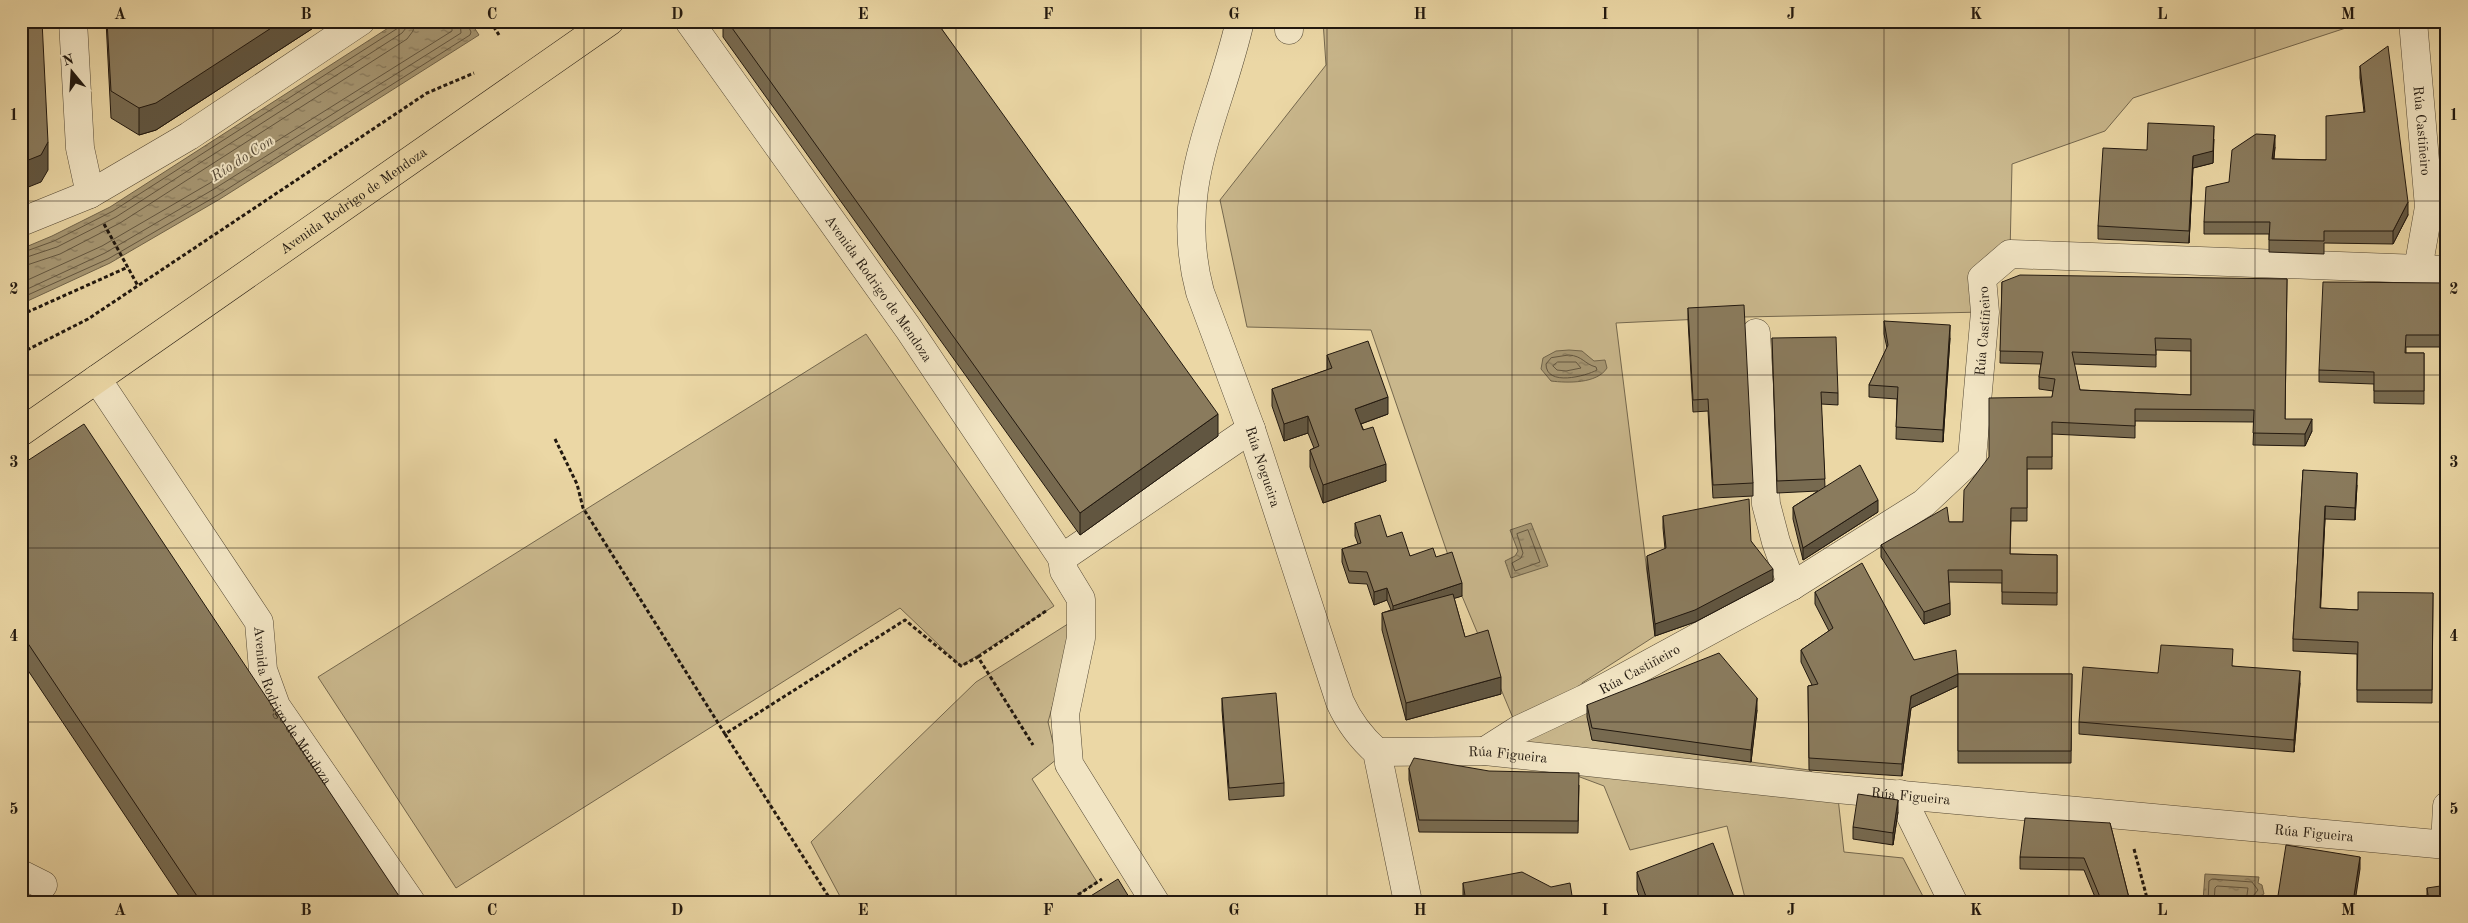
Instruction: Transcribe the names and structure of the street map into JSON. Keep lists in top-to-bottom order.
{
  "streets": {
    "main road": ["Avenida Rodrigo de Mendoza"],
    "street": ["Rúa Castiñeiro", "Rúa Nogueira", "Rúa Figueira"]
  },
  "crossings": [
    ["Rúa Castiñeiro", "Rúa Figueira"],
    ["Rúa Nogueira", "Rúa Figueira"]
  ],
  "water": ["Río do Con"],
  "north": "top",
  "grid": {
    "columns": [
      "A",
      "B",
      "C",
      "D",
      "E",
      "F",
      "G",
      "H",
      "I",
      "J",
      "K",
      "L",
      "M"
    ],
    "rows": [
      "1",
      "2",
      "3",
      "4",
      "5"
    ]
  }
}
